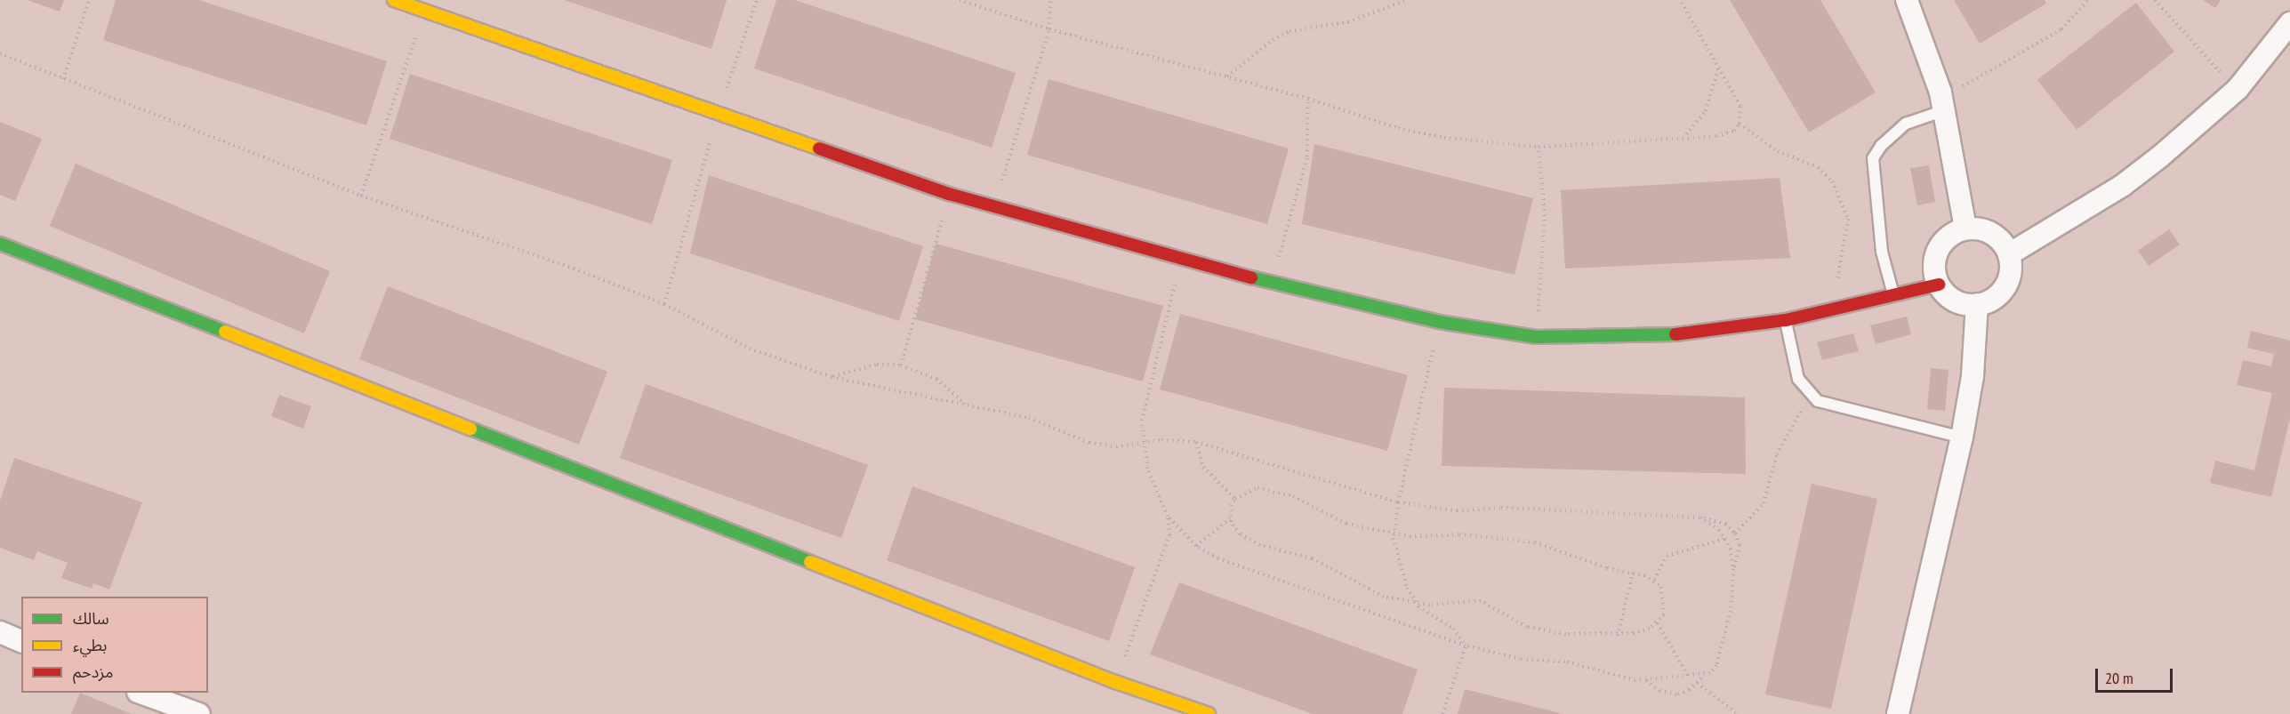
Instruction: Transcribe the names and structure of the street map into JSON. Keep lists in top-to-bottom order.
{
  "legend": ["سالك", "بطيء", "مزدحم"],
  "scale_bar": "20 m"
}
